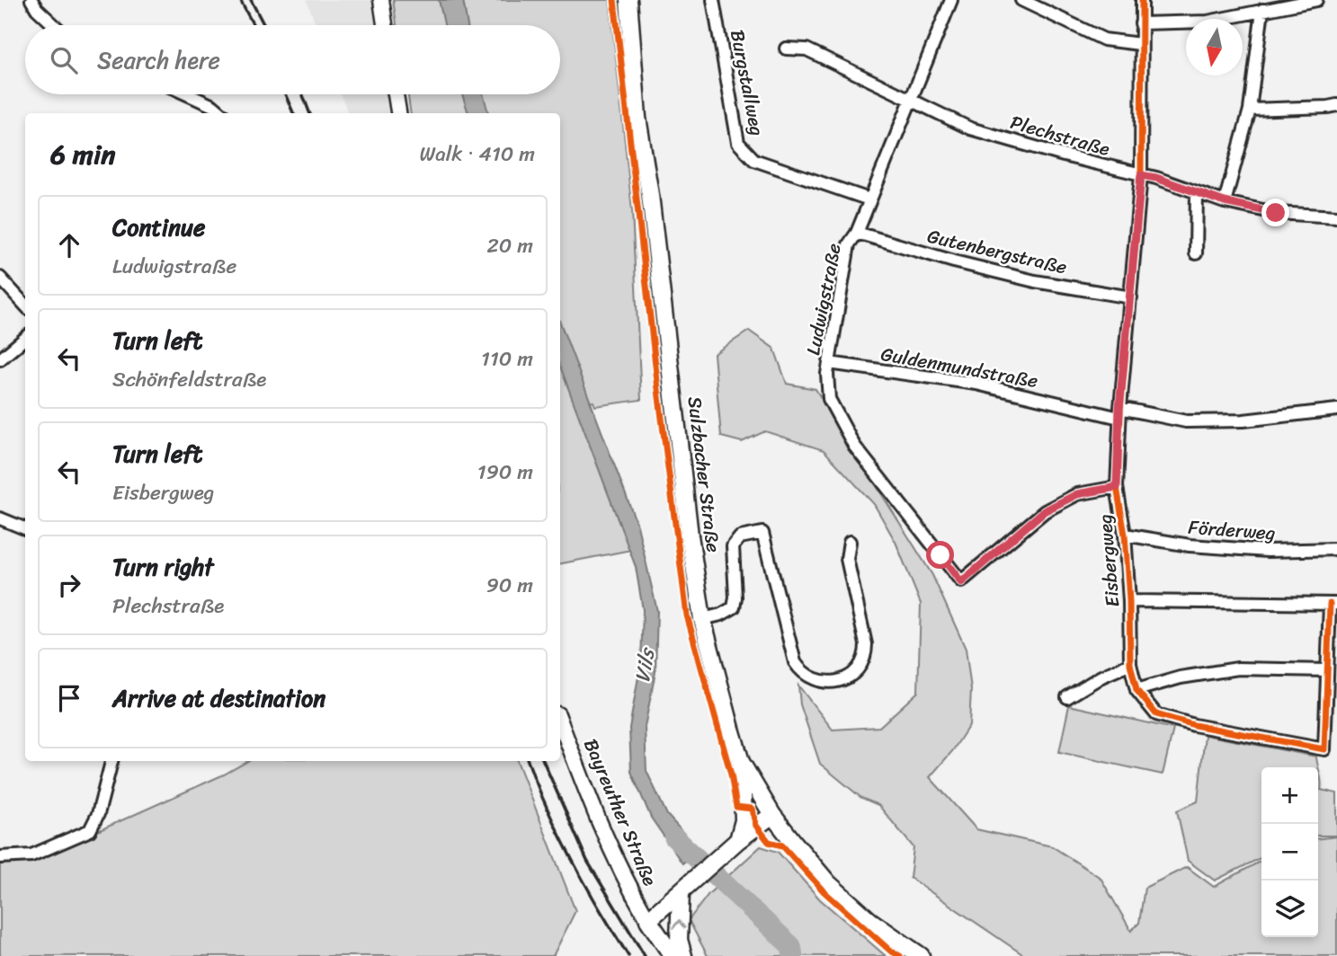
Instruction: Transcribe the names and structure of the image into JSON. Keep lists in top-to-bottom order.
{
  "streets": {
    "main road": ["Sulzbacher Straße", "Bayreuther Straße"],
    "street": [
      "Burgstallweg",
      "Plechstraße",
      "Gutenbergstraße",
      "Ludwigstraße",
      "Guldenmundstraße",
      "Förderweg",
      "Eisbergweg"
    ]
  },
  "crossings": [
    ["Burgstallweg", "Ludwigstraße"],
    ["Plechstraße", "Ludwigstraße"],
    ["Plechstraße", "Eisbergweg"],
    ["Gutenbergstraße", "Ludwigstraße"],
    ["Gutenbergstraße", "Eisbergweg"],
    ["Ludwigstraße", "Guldenmundstraße"],
    ["Ludwigstraße", "Eisbergweg"],
    ["Guldenmundstraße", "Eisbergweg"],
    ["Förderweg", "Eisbergweg"]
  ],
  "water": ["Vils"],
  "north": "bottom",
  "page": {
    "search": "Search here",
    "heading": ["6 min", "Walk · 410 m"],
    "list": [
      ["Continue", "Ludwigstraße", "20 m"],
      ["Turn left", "Schönfeldstraße", "110 m"],
      ["Turn left", "Eisbergweg", "190 m"],
      ["Turn right", "Plechstraße", "90 m"],
      "Arrive at destination"
    ],
    "map_buttons": ["+", "−"]
  }
}
